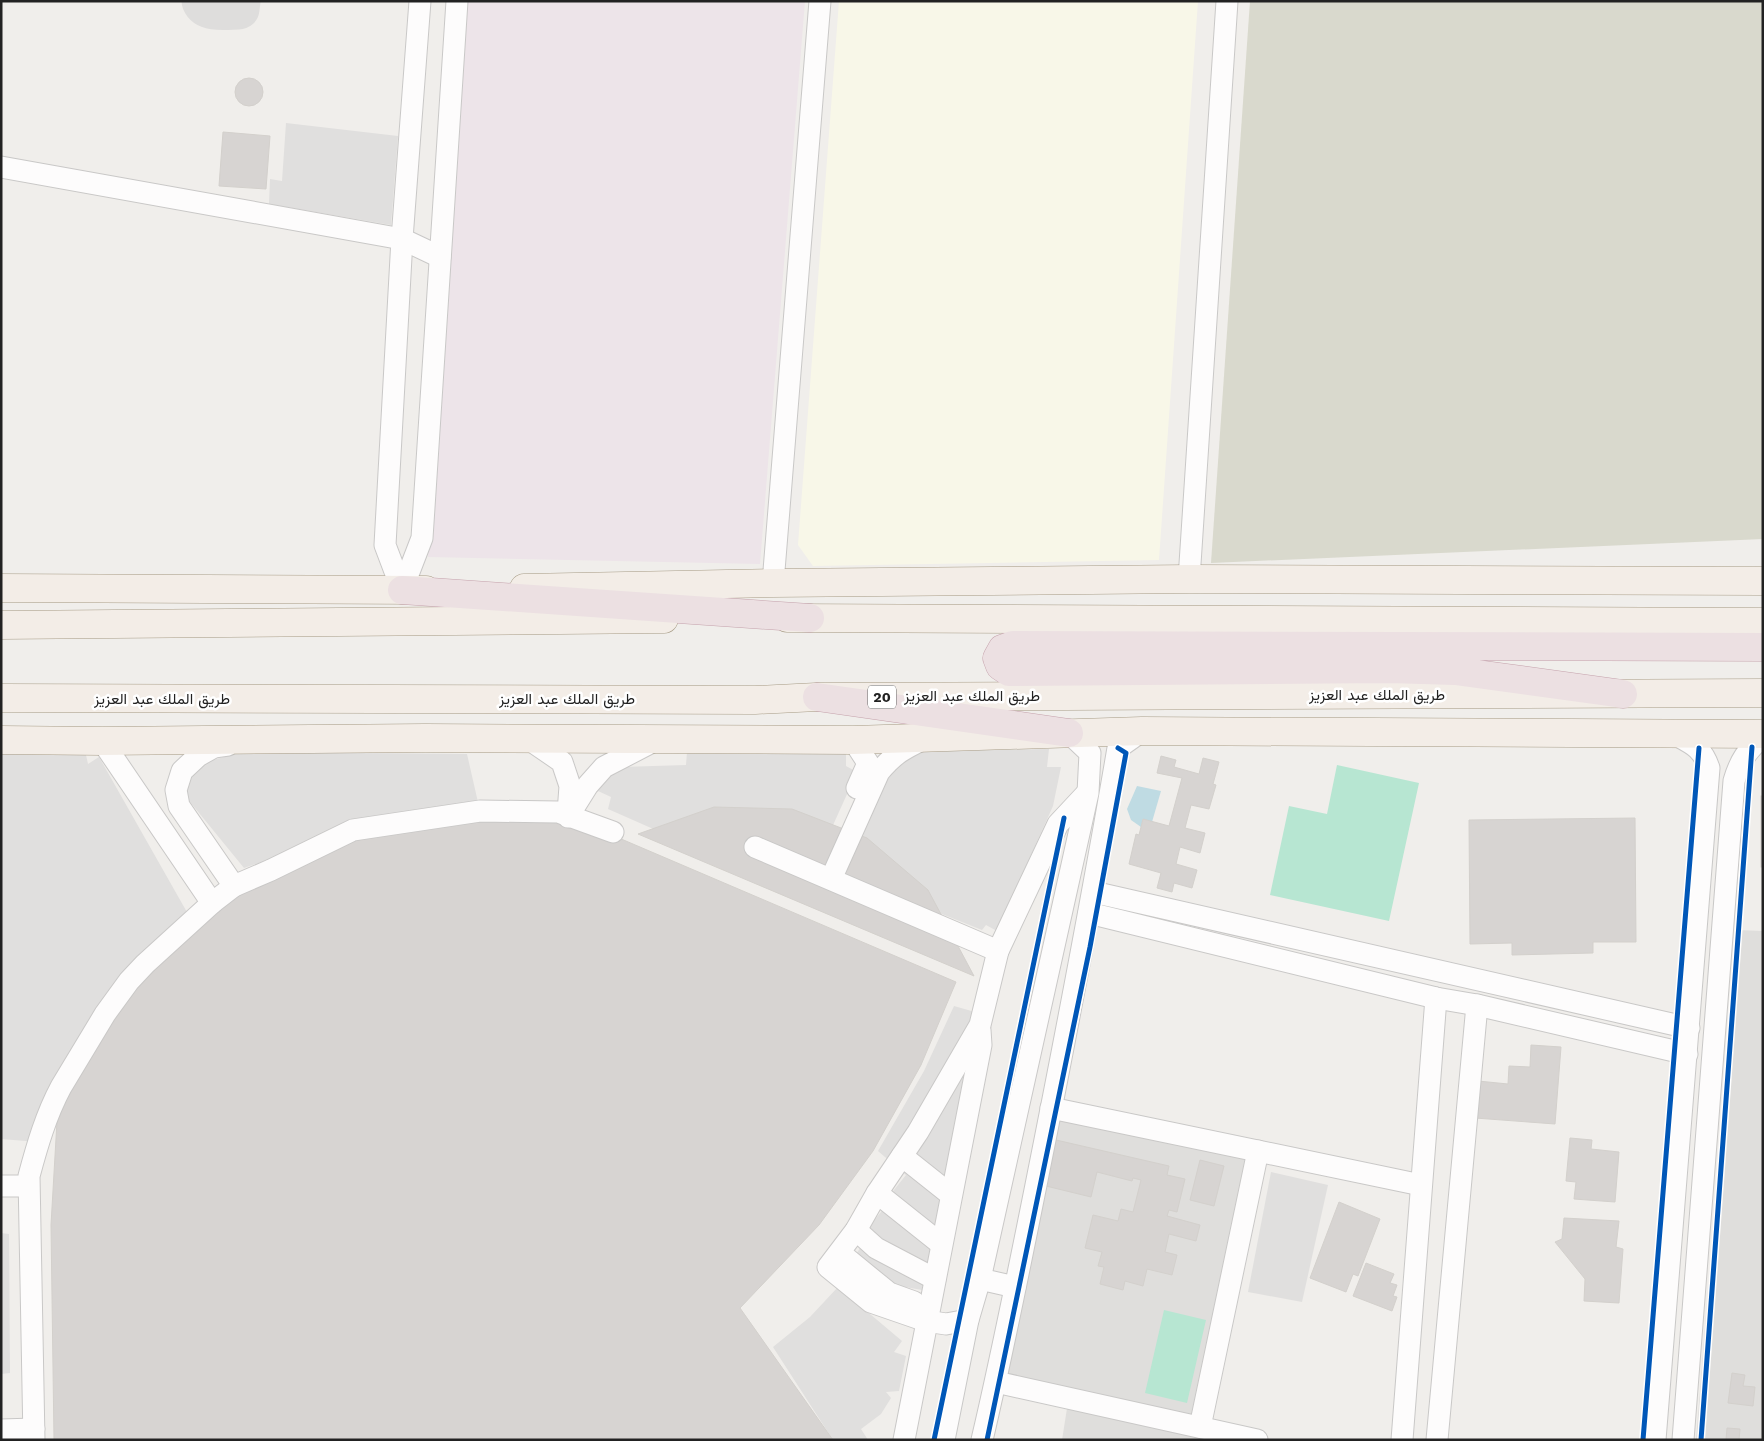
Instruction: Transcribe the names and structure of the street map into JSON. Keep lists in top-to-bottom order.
{
  "streets": {
    "main road": ["طريق الملك عبد العزيز", "20"]
  }
}
